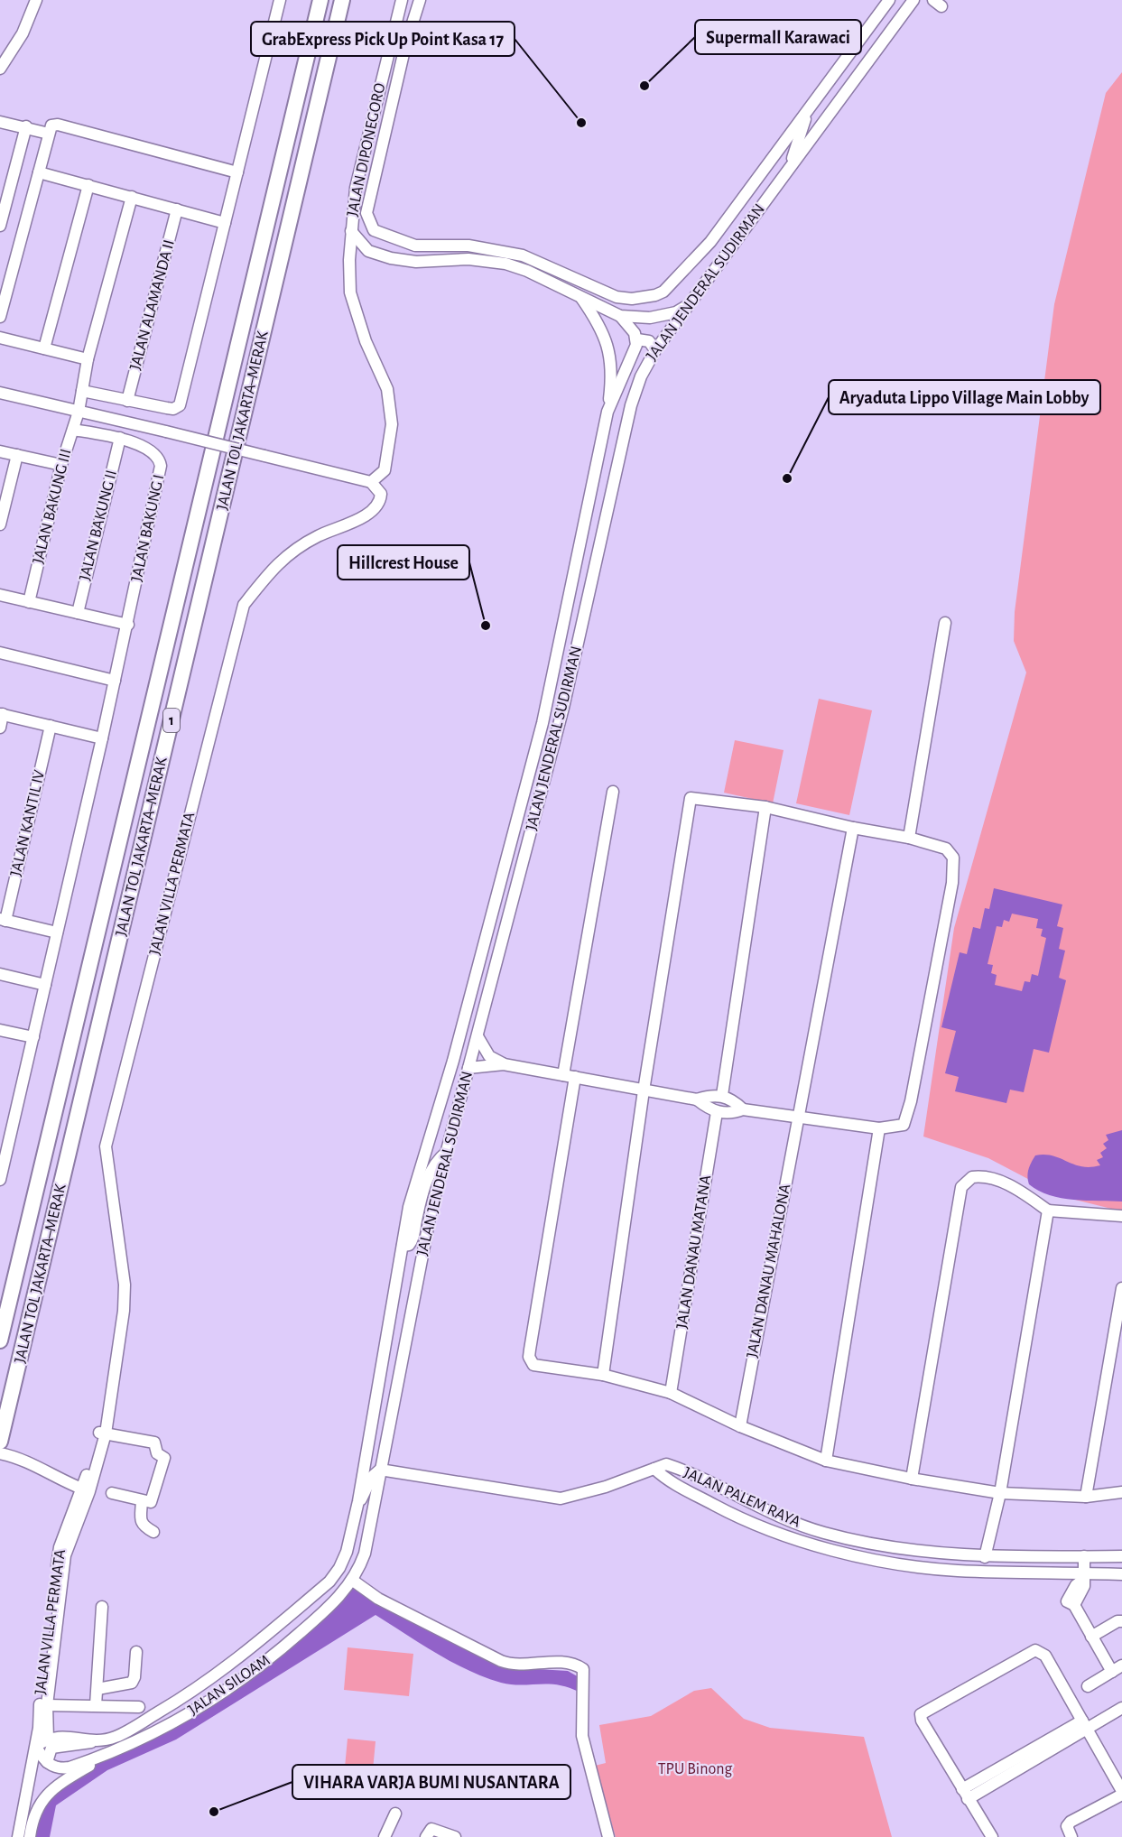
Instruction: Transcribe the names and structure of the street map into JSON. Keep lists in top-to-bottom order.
{
  "streets": {
    "highway": ["JALAN TOL JAKARTA–MERAK", "1"],
    "street": [
      "JALAN DIPONEGORO",
      "JALAN JENDERAL SUDIRMAN",
      "JALAN ALAMANDA II",
      "JALAN BAKUNG III",
      "JALAN BAKUNG II",
      "JALAN BAKUNG I",
      "JALAN KANTIL IV",
      "JALAN VILLA PERMATA",
      "JALAN DANAU MATANA",
      "JALAN DANAU MAHALONA",
      "JALAN PALEM RAYA",
      "JALAN SILOAM"
    ]
  },
  "crossings": [
    ["JALAN DIPONEGORO", "JALAN JENDERAL SUDIRMAN"],
    ["JALAN DIPONEGORO", "JALAN VILLA PERMATA"],
    ["JALAN JENDERAL SUDIRMAN", "JALAN VILLA PERMATA"],
    ["JALAN JENDERAL SUDIRMAN", "JALAN SILOAM"],
    ["JALAN BAKUNG III", "JALAN BAKUNG I"],
    ["JALAN BAKUNG II", "JALAN BAKUNG I"]
  ],
  "parks": ["TPU Binong"],
  "places": [
    "Supermall Karawaci",
    "GrabExpress Pick Up Point Kasa 17",
    "Aryaduta Lippo Village Main Lobby",
    "Hillcrest House",
    "VIHARA VARJA BUMI NUSANTARA"
  ]
}
